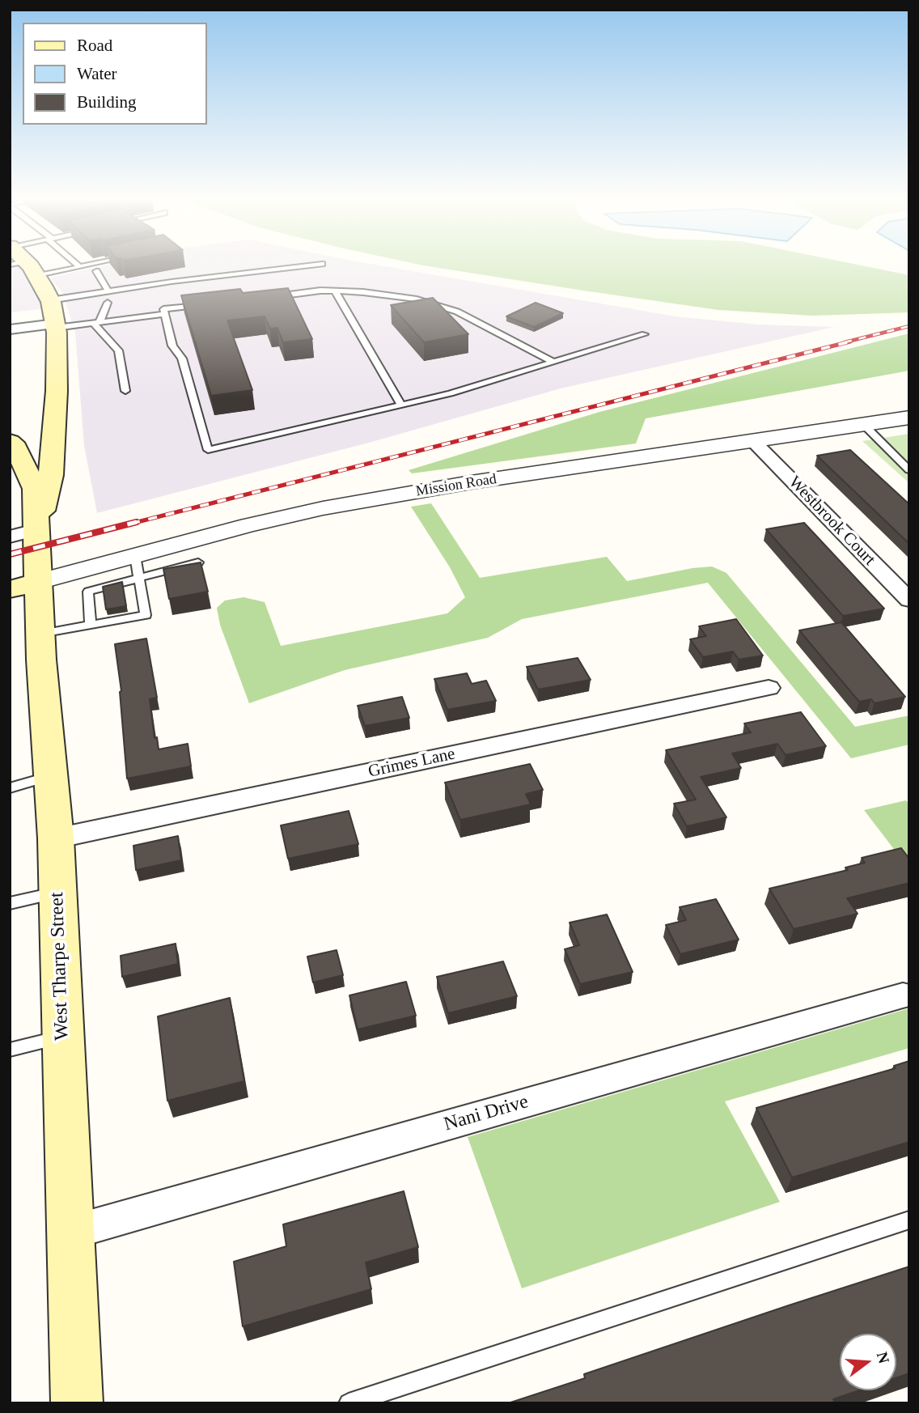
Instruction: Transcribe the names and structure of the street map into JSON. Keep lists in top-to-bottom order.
{
  "streets": {
    "main road": ["Mission Road", "West Tharpe Street"],
    "street": ["Westbrook Court", "Grimes Lane", "Nani Drive"]
  },
  "crossings": [
    ["Mission Road", "Westbrook Court"],
    ["Mission Road", "West Tharpe Street"],
    ["Grimes Lane", "West Tharpe Street"],
    ["West Tharpe Street", "Nani Drive"]
  ],
  "legend": ["Road", "Water", "Building"],
  "north": "right"
}
